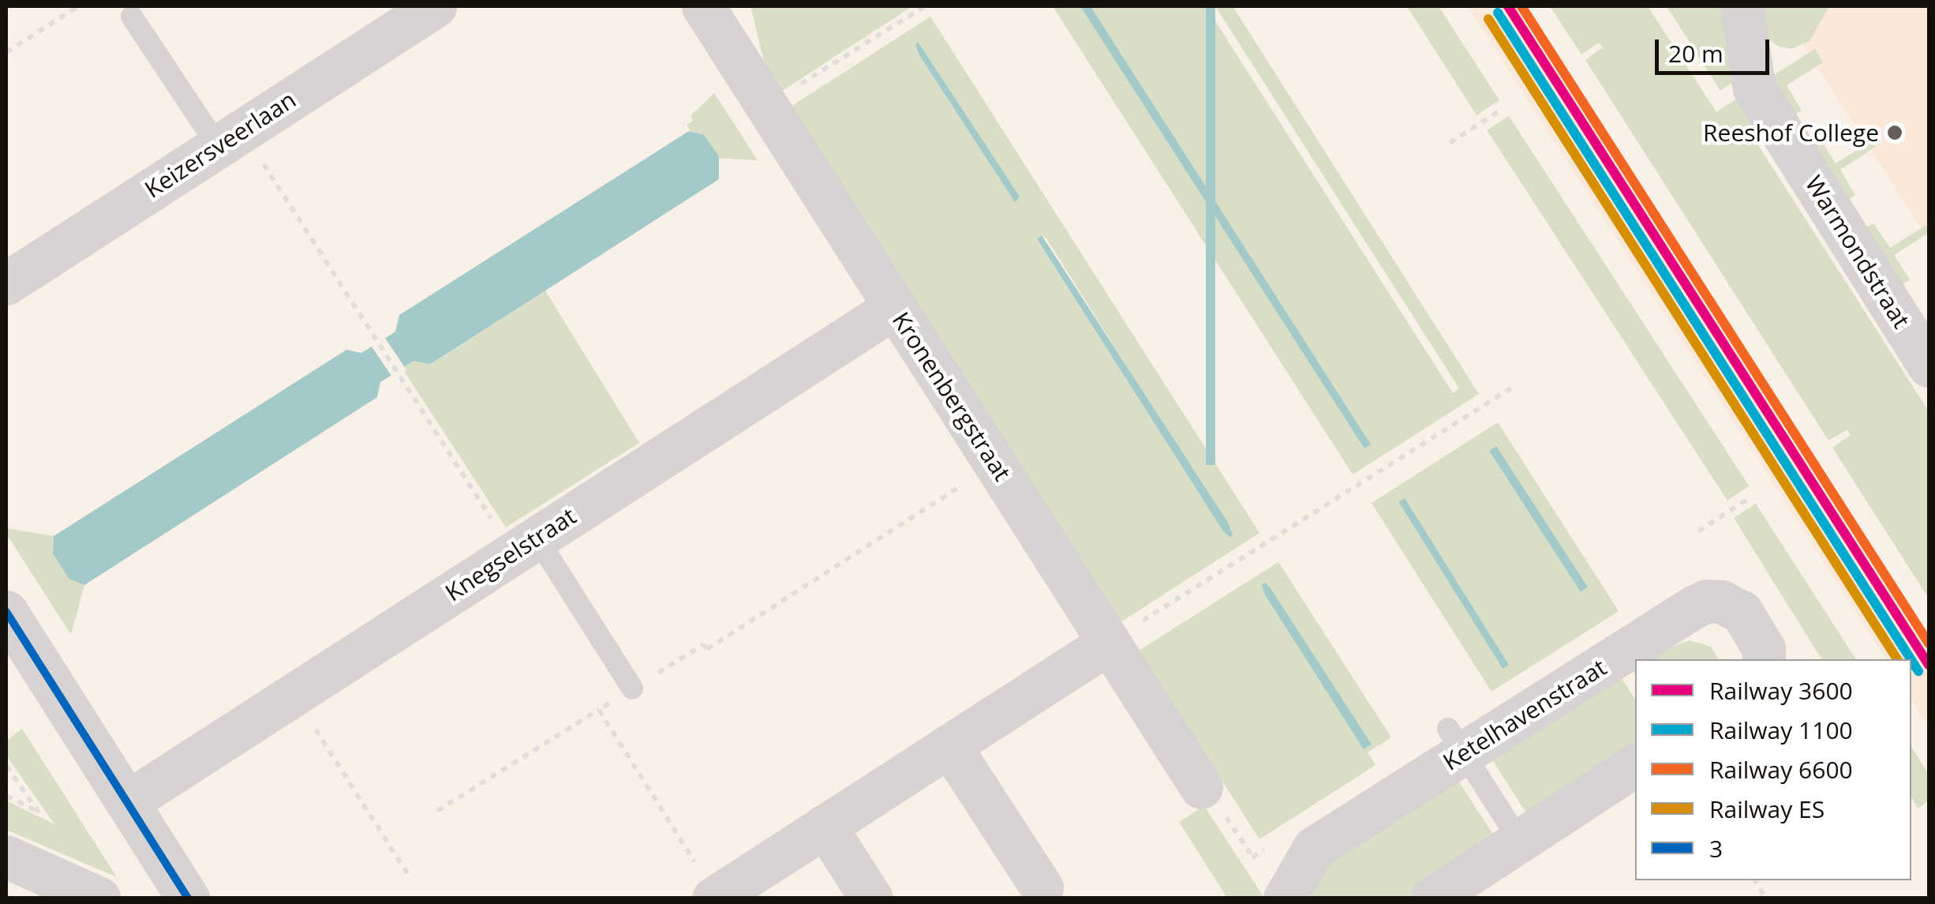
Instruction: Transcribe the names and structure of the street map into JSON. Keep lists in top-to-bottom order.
{
  "streets": {
    "street": [
      "Keizersveerlaan",
      "Warmondstraat",
      "Kronenbergstraat",
      "Knegselstraat",
      "Ketelhavenstraat"
    ]
  },
  "crossings": [
    ["Kronenbergstraat", "Knegselstraat"]
  ],
  "places": ["Reeshof College"],
  "lines": [
    "rail line 3600",
    "rail line 6600",
    "rail line 1100",
    "rail line ES",
    "transit line 3"
  ],
  "legend": [
    "Railway 3600",
    "Railway 1100",
    "Railway 6600",
    "Railway ES",
    "3"
  ],
  "scale_bar": "20 m"
}
